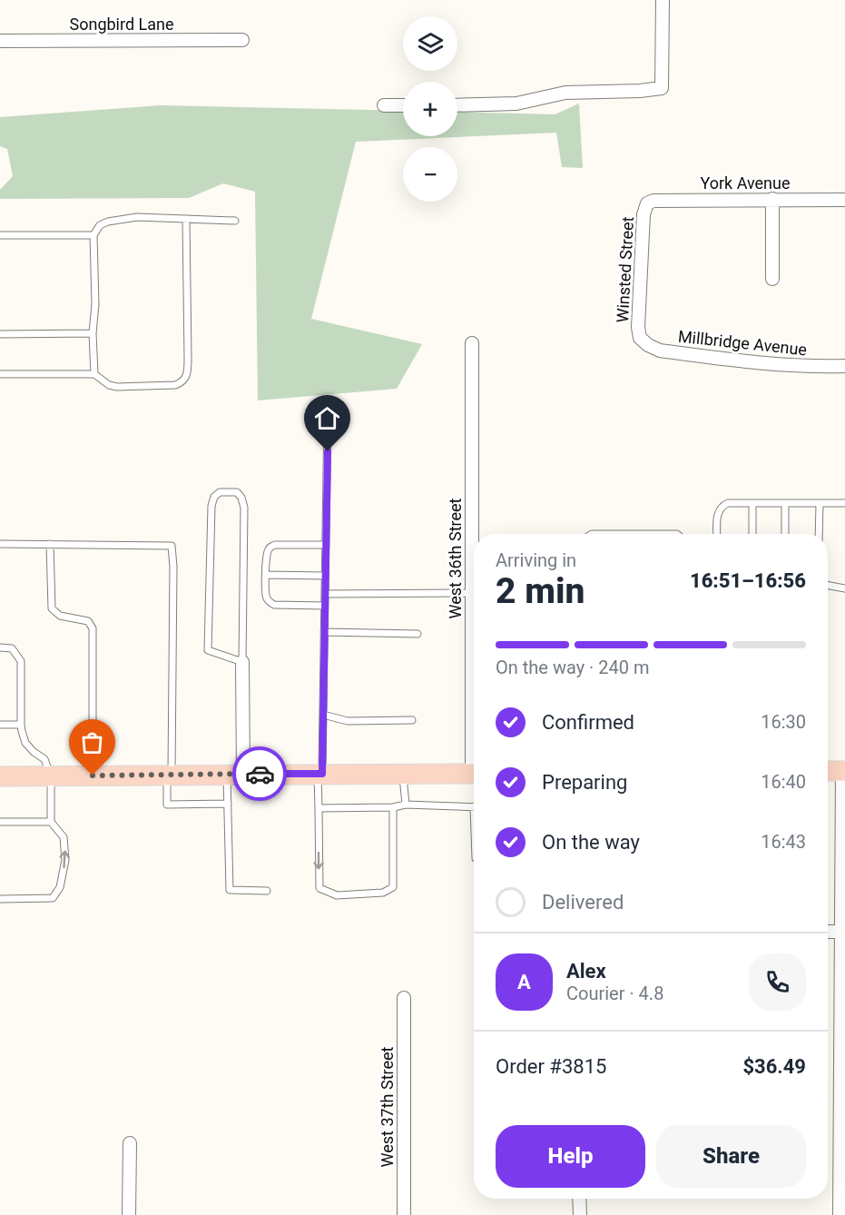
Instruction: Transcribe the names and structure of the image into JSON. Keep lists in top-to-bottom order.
{
  "streets": {
    "street": [
      "Songbird Lane",
      "York Avenue",
      "Winsted Street",
      "Millbridge Avenue",
      "West 36th Street",
      "West 37th Street"
    ]
  },
  "crossings": [
    ["York Avenue", "Winsted Street"],
    ["Winsted Street", "Millbridge Avenue"]
  ],
  "page": {
    "map_buttons": ["+", "−"],
    "heading": ["2 min", "Arriving in", "16:51–16:56"],
    "panel": [
      "Alex",
      "Courier · 4.8",
      "Order #3815",
      "$36.49"
    ],
    "bar": "On the way · 240 m",
    "list": [
      ["Confirmed", "16:30"],
      ["Preparing", "16:40"],
      ["On the way", "16:43"],
      "Delivered"
    ],
    "round": "A",
    "buttons": ["Help", "Share"]
  }
}
